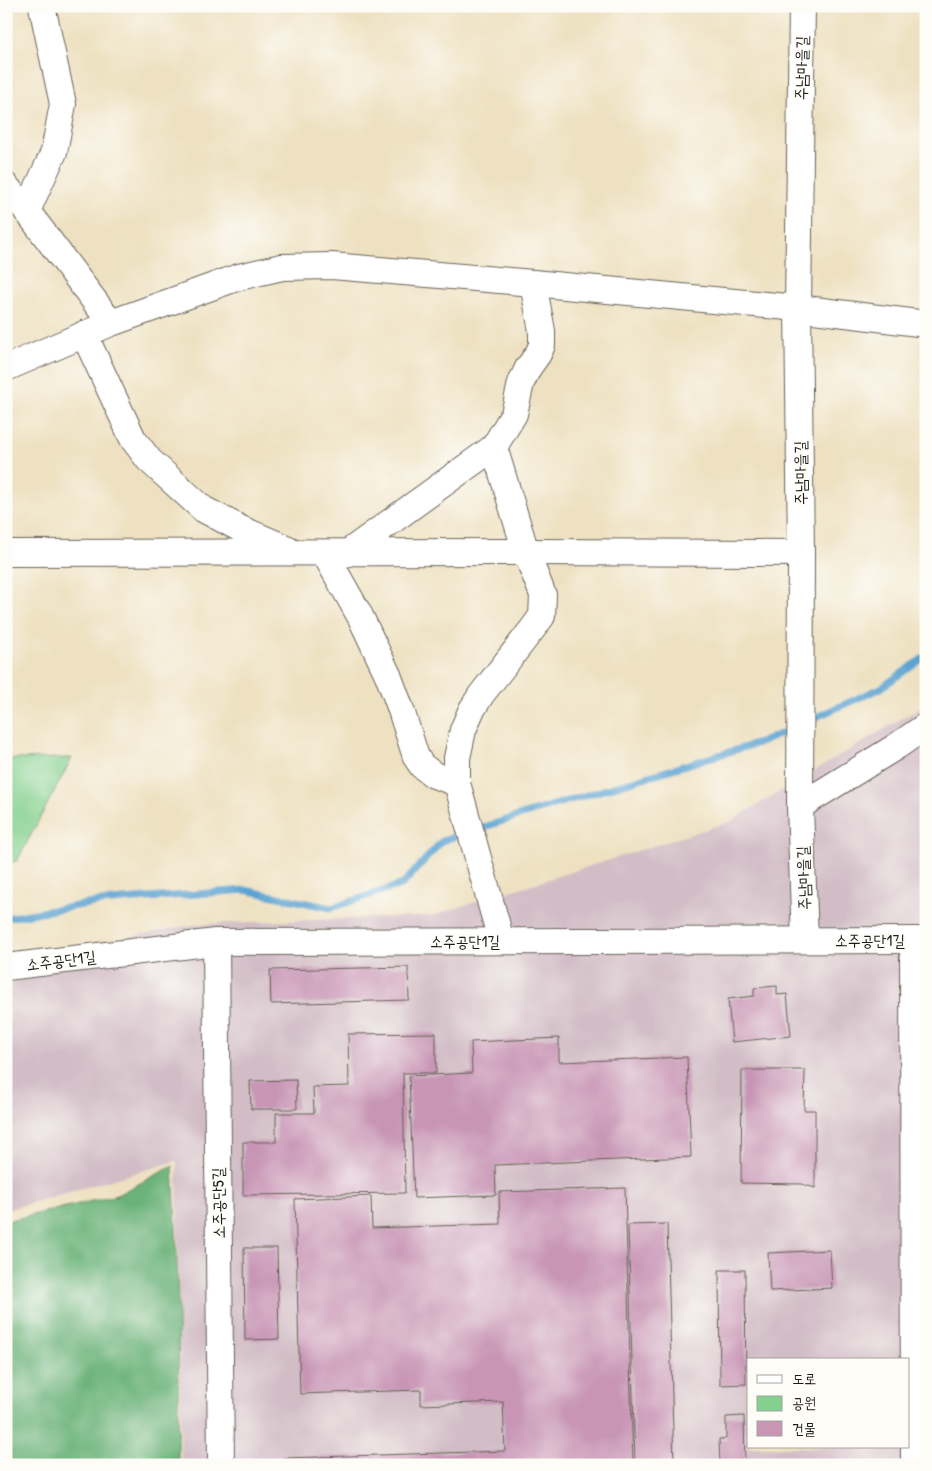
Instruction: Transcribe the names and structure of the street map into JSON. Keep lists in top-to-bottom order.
{
  "streets": {
    "street": ["주남마을길", "소주공단1길", "소주공단5길"]
  },
  "crossings": [
    ["주남마을길", "소주공단1길"],
    ["소주공단1길", "소주공단5길"]
  ],
  "legend": ["도로", "공원", "건물"]
}
